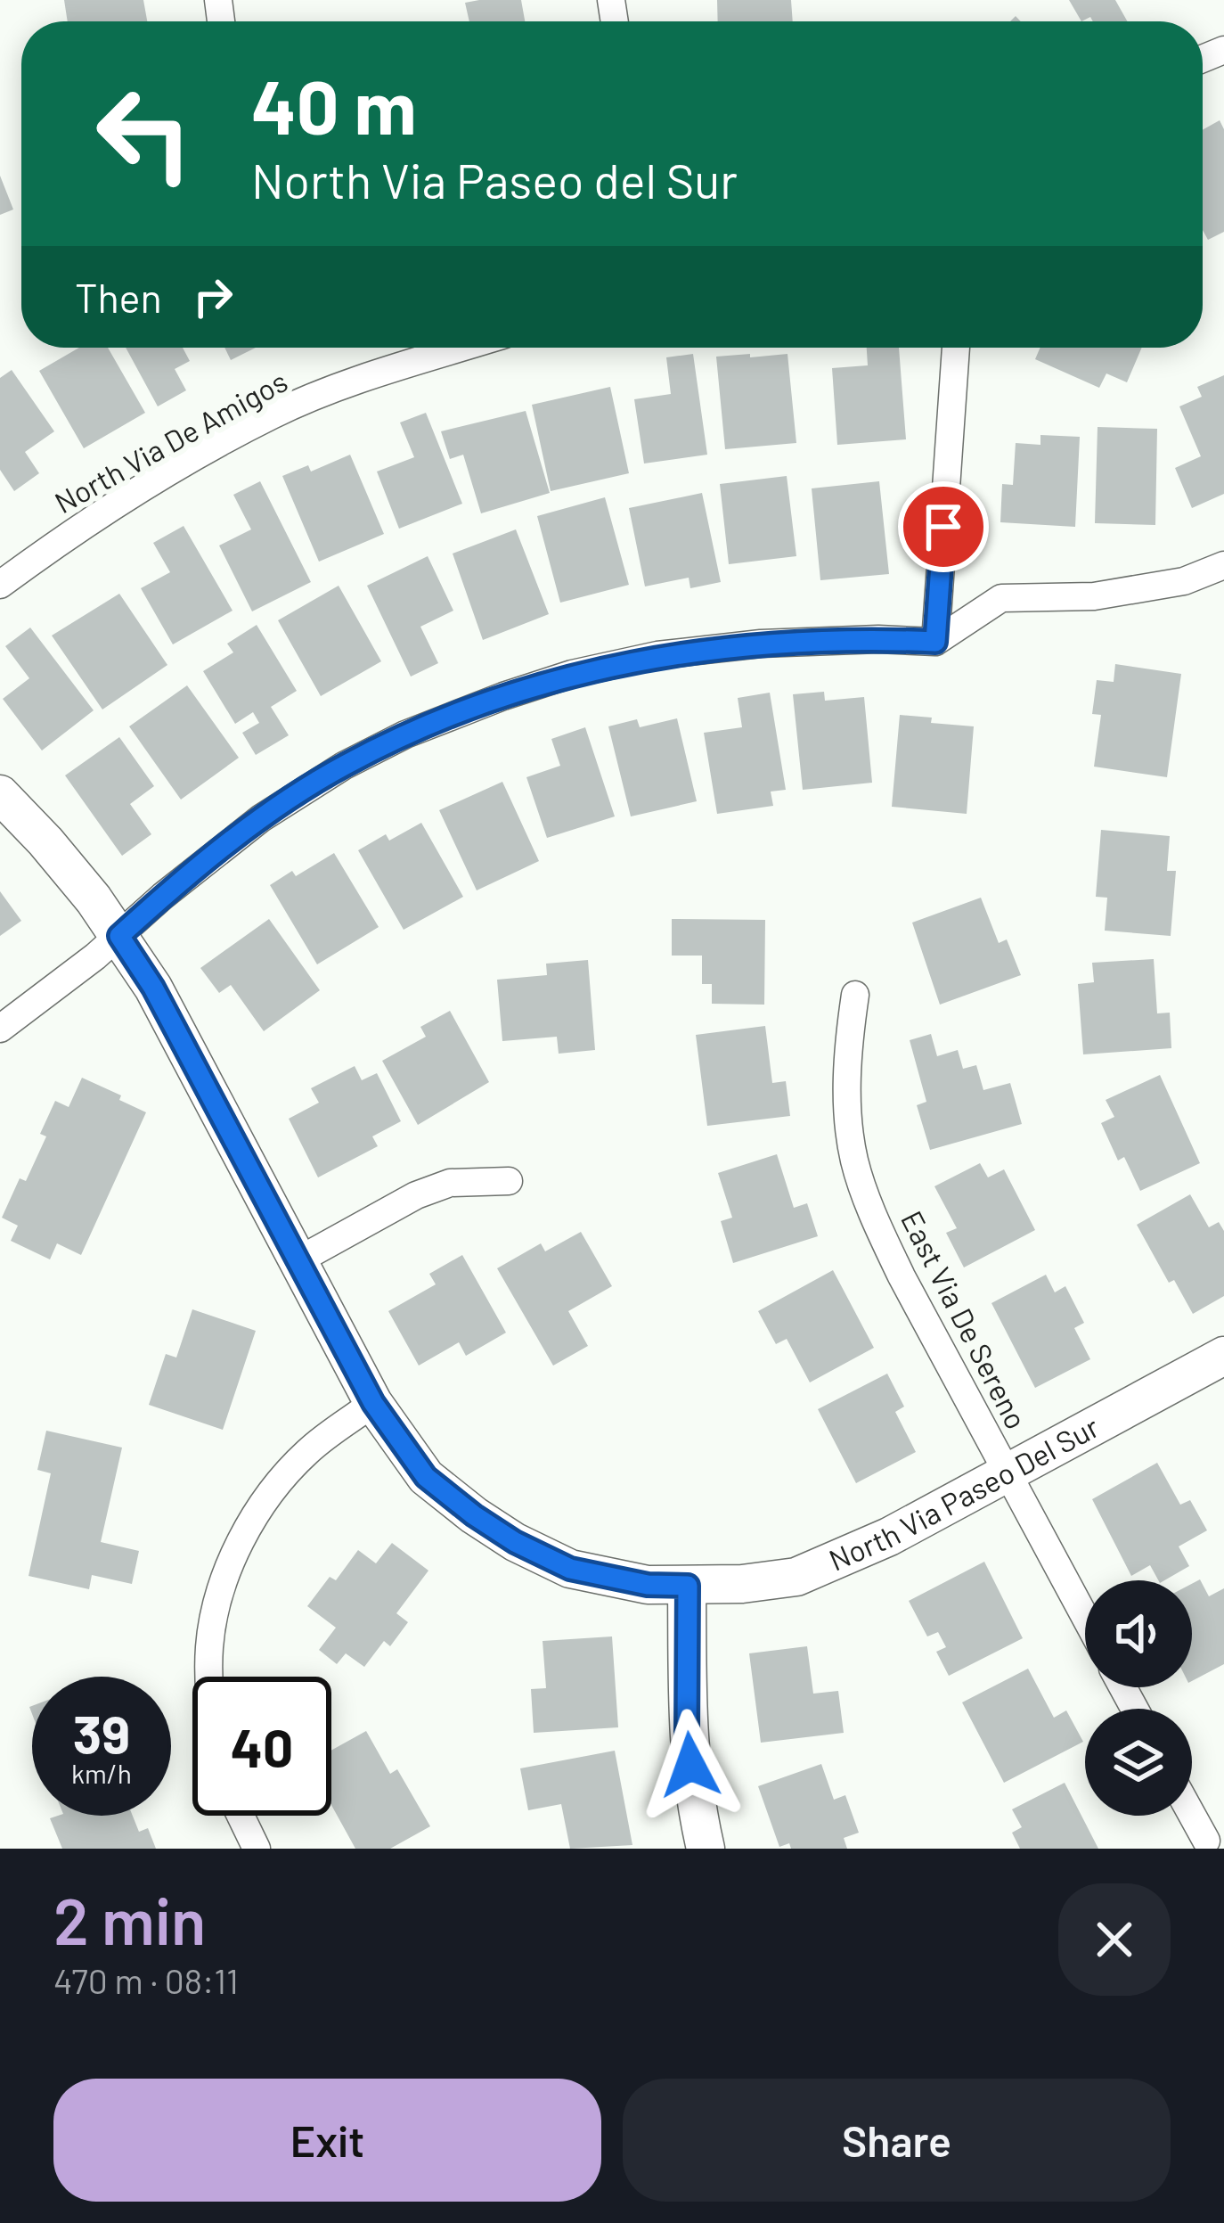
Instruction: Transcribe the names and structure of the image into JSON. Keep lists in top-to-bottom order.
{
  "streets": {
    "street": ["North Via De Amigos", "East Via De Sereno", "North Via Paseo Del Sur"]
  },
  "crossings": [
    ["East Via De Sereno", "North Via Paseo Del Sur"]
  ],
  "page": {
    "turn": ["40 m", "North Via Paseo del Sur"],
    "then": "Then",
    "speed": "39 km/h",
    "limit": "40",
    "heading": ["2 min", "470 m · 08:11"],
    "buttons": ["Exit", "Share"]
  }
}
